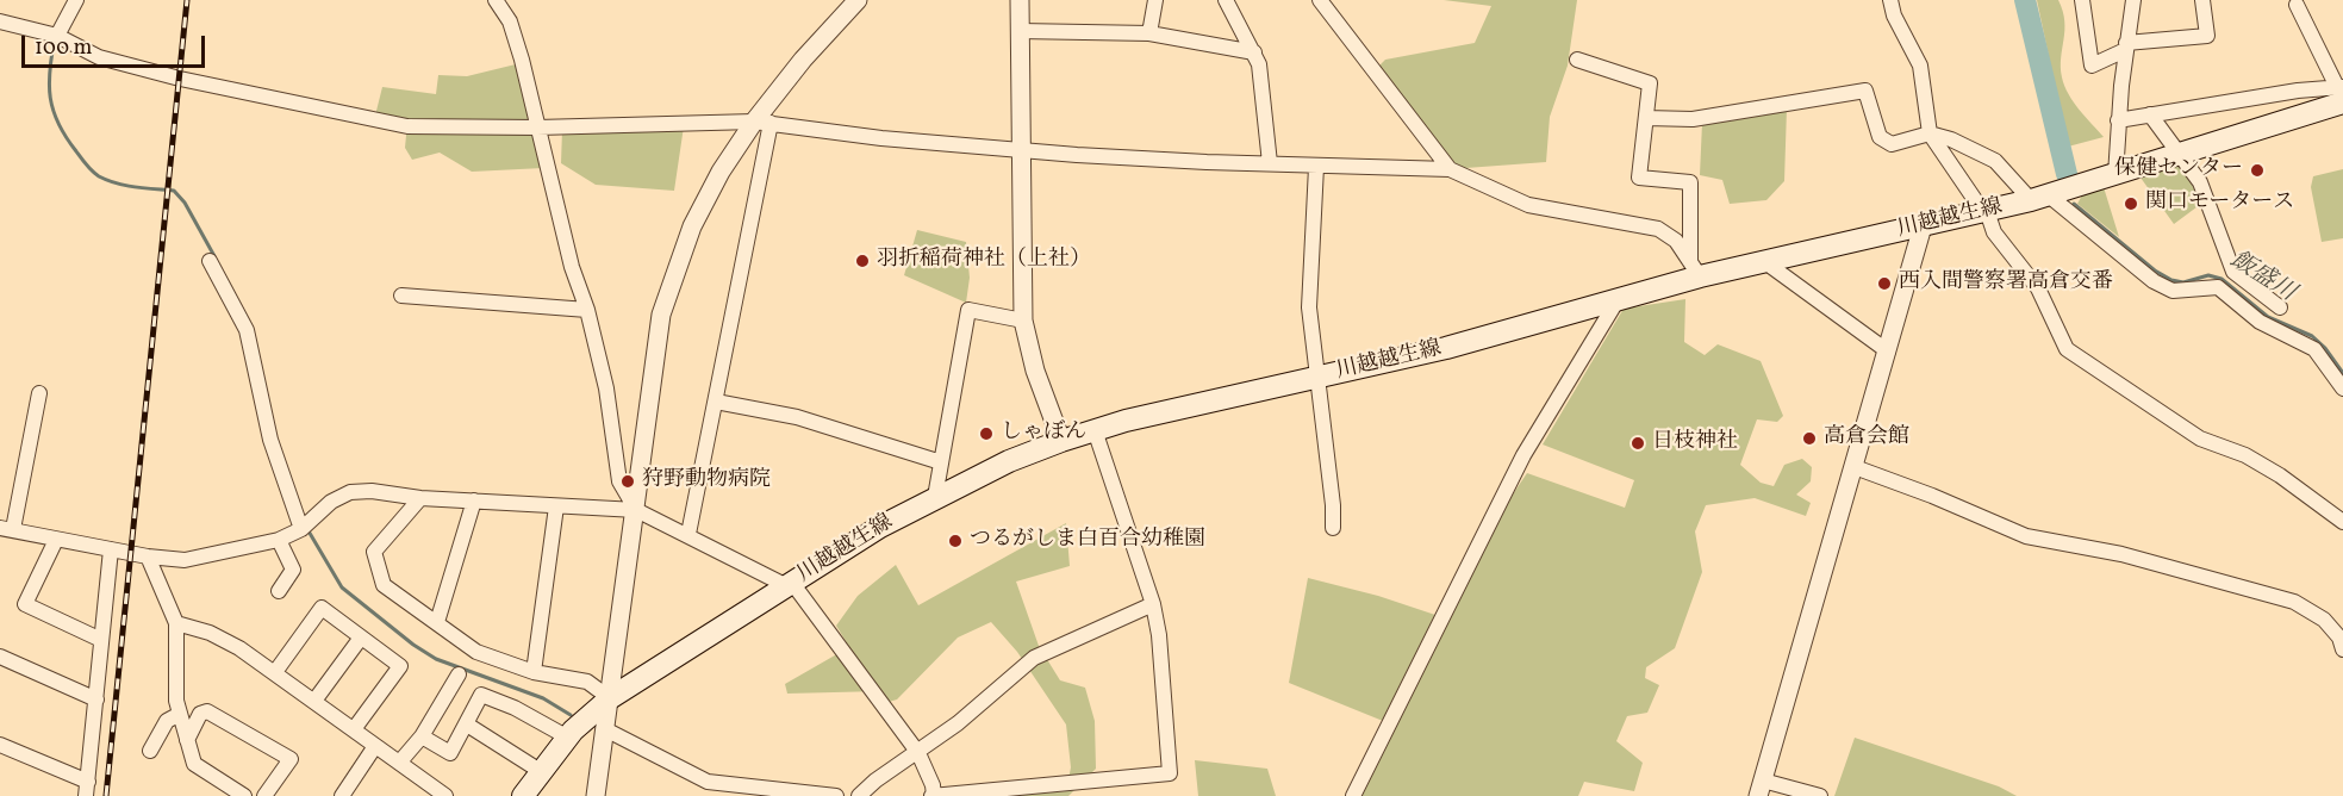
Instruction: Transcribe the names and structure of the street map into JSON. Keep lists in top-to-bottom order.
{
  "streets": {
    "main road": ["川越越生線"]
  },
  "water": ["飯盛川"],
  "places": [
    "保健センター",
    "関口モータース",
    "羽折稲荷神社（上社）",
    "西入間警察署高倉交番",
    "しゃぼん",
    "高倉会館",
    "日枝神社",
    "狩野動物病院",
    "つるがしま白百合幼稚園"
  ],
  "scale_bar": "100 m"
}
